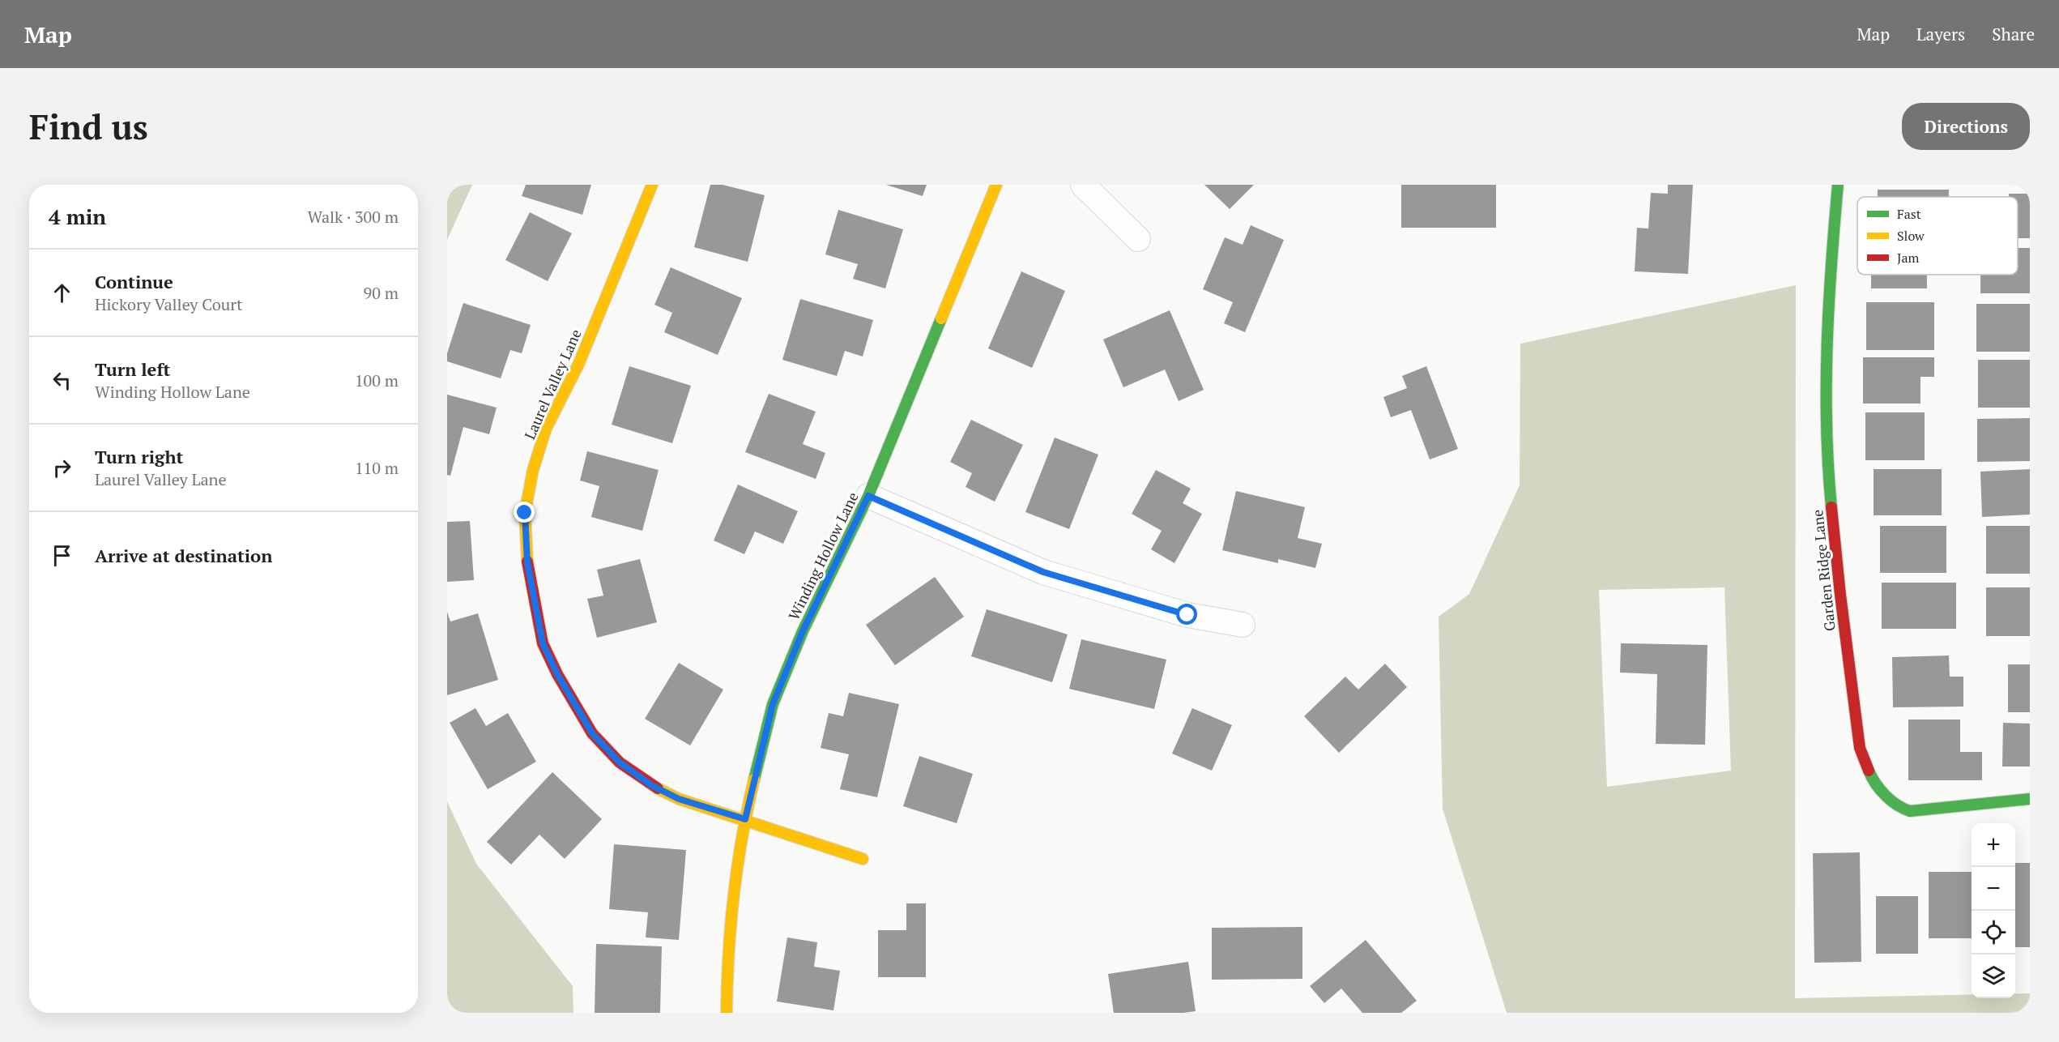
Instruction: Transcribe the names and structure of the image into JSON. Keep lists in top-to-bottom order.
{
  "streets": {
    "street": ["Laurel Valley Lane", "Winding Hollow Lane", "Garden Ridge Lane"]
  },
  "crossings": [
    ["Laurel Valley Lane", "Winding Hollow Lane"]
  ],
  "legend": ["Fast", "Slow", "Jam"],
  "page": {
    "header": "Map",
    "nav": ["Map", "Layers", "Share"],
    "buttons": "Directions",
    "title": "Find us",
    "heading": ["4 min", "Walk · 300 m"],
    "list": [
      ["Continue", "Hickory Valley Court", "90 m"],
      ["Turn left", "Winding Hollow Lane", "100 m"],
      ["Turn right", "Laurel Valley Lane", "110 m"],
      "Arrive at destination"
    ],
    "map_buttons": ["+", "−"]
  }
}
